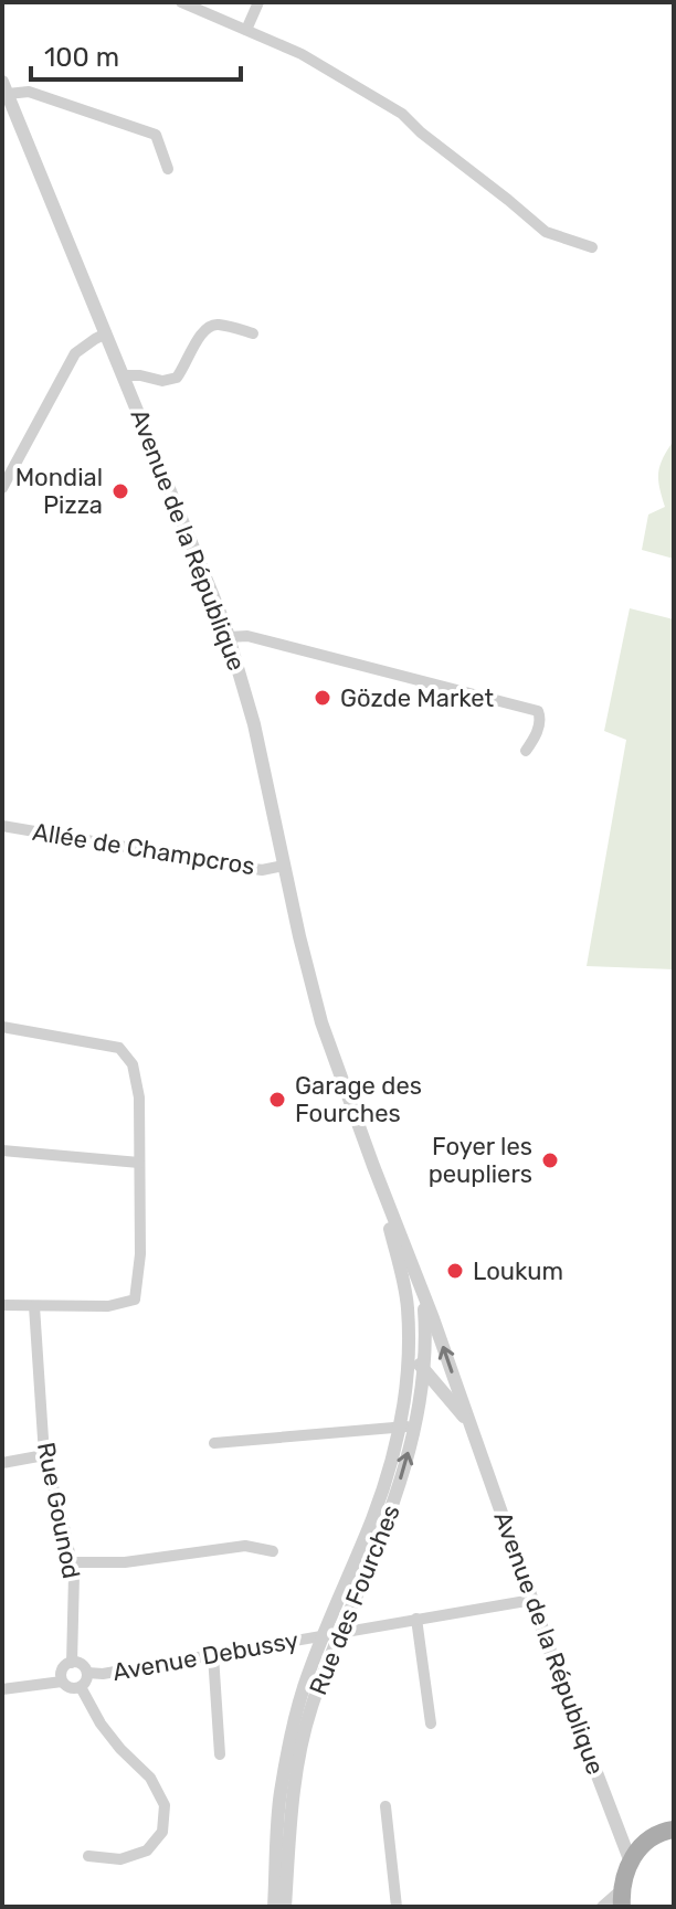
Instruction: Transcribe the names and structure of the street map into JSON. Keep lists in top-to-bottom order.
{
  "streets": {
    "street": [
      "Avenue de la République",
      "Allée de Champcros",
      "Rue Gounod",
      "Rue des Fourches",
      "Avenue Debussy"
    ]
  },
  "crossings": [
    ["Avenue de la République", "Allée de Champcros"],
    ["Avenue de la République", "Rue des Fourches"],
    ["Avenue de la République", "Avenue Debussy"],
    ["Rue Gounod", "Avenue Debussy"],
    ["Rue des Fourches", "Avenue Debussy"]
  ],
  "places": [
    "Mondial Pizza",
    "Gözde Market",
    "Garage des Fourches",
    "Foyer les peupliers",
    "Loukum"
  ],
  "scale_bar": "100 m"
}
